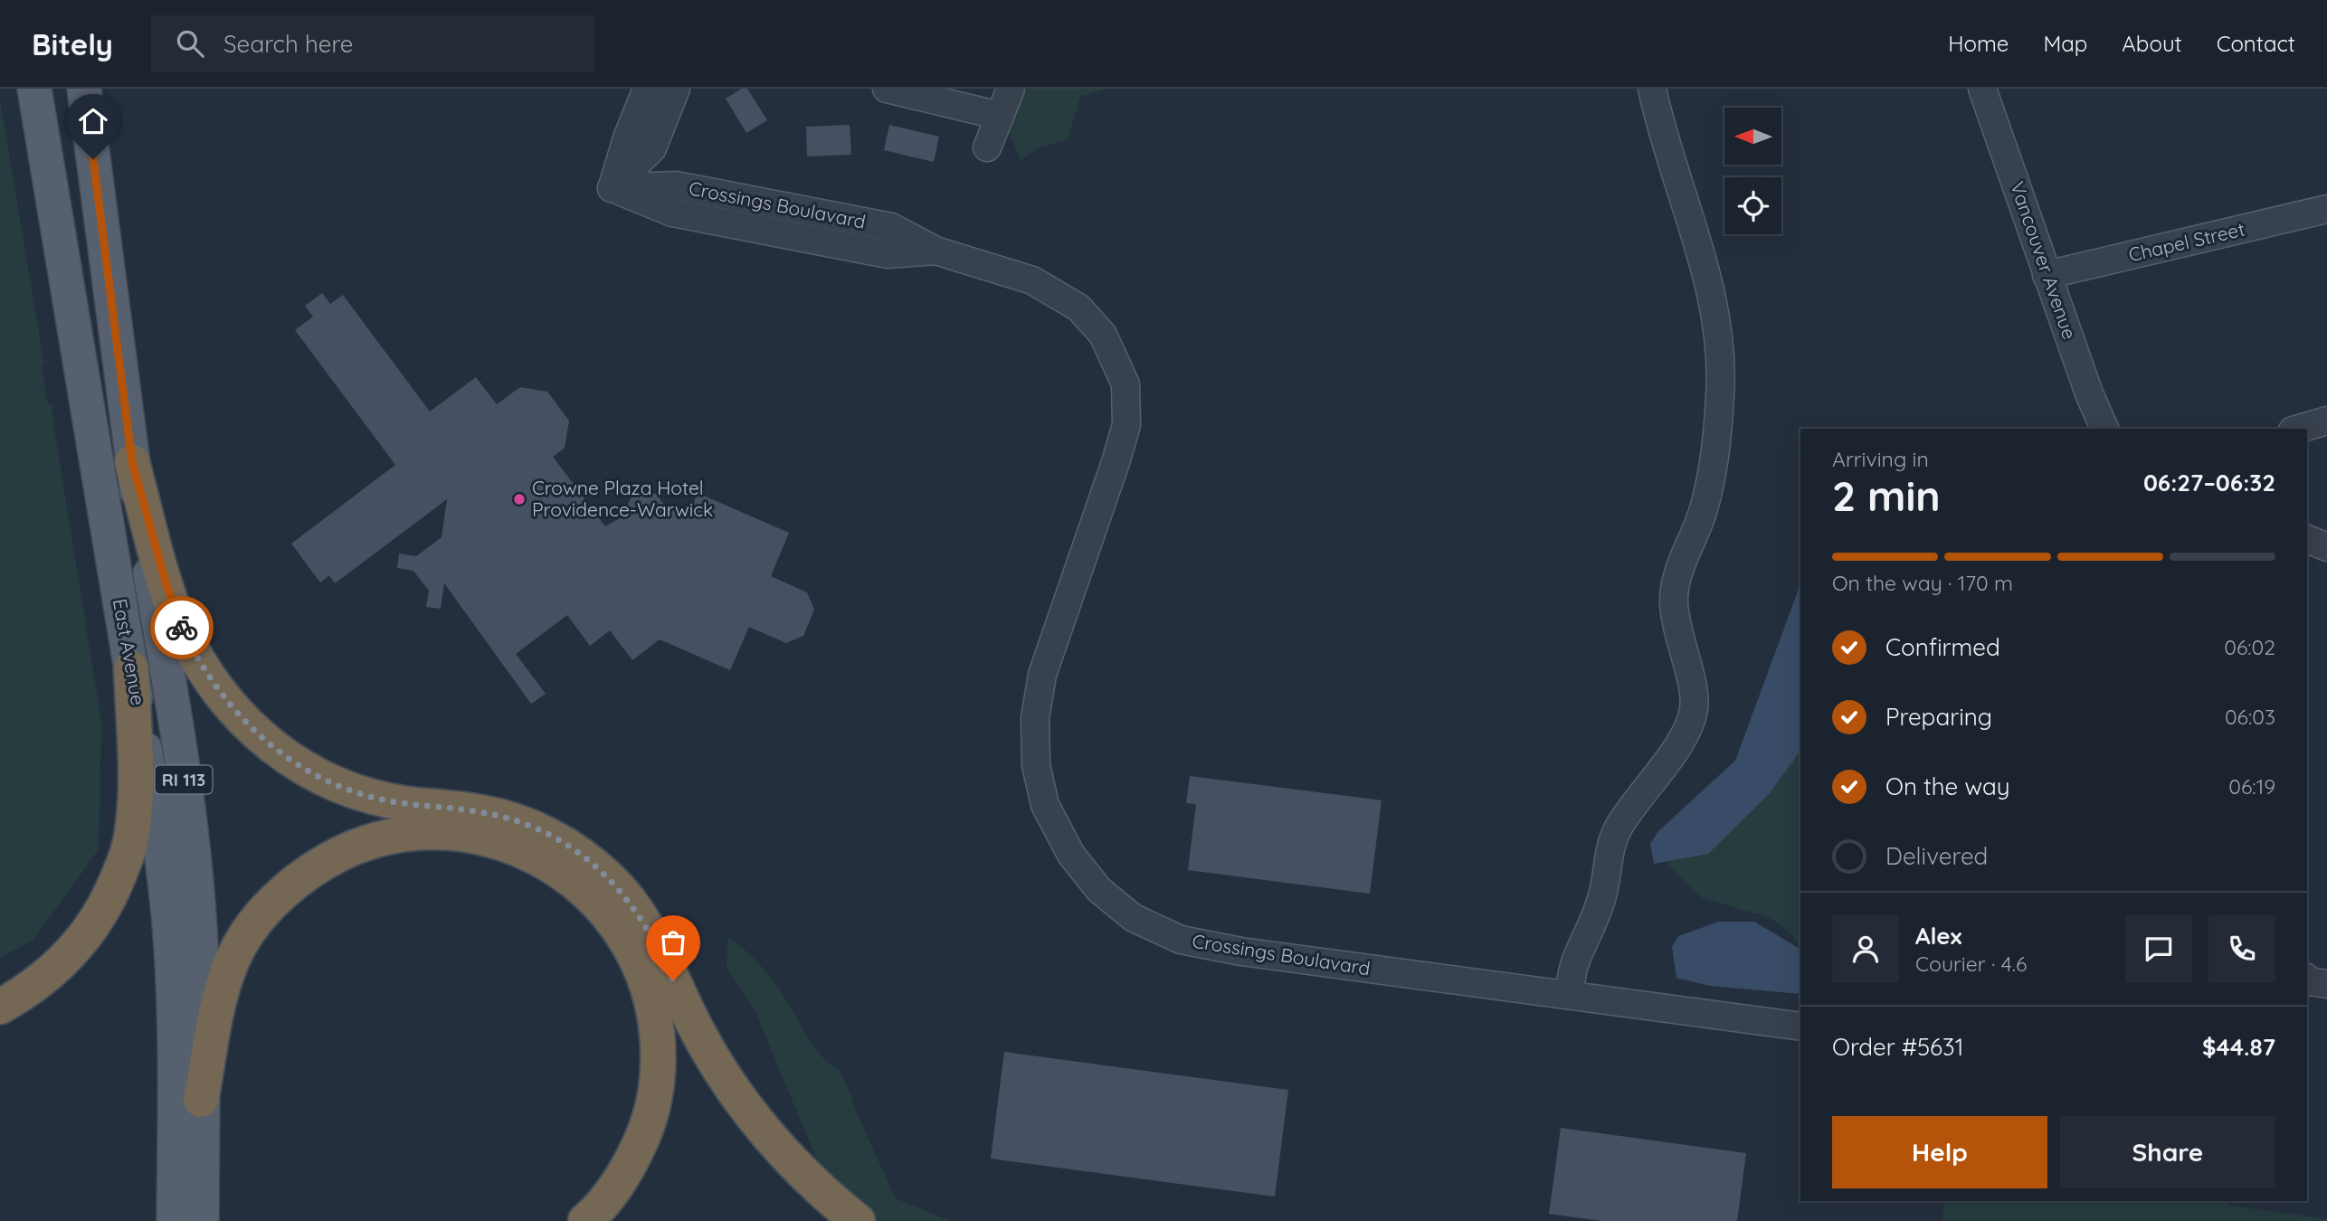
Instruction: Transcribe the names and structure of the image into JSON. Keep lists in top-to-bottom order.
{
  "streets": {
    "main road": ["East Avenue", "RI 113"],
    "street": ["Crossings Boulavard", "Chapel Street", "Vancouver Avenue"]
  },
  "crossings": [
    ["Chapel Street", "Vancouver Avenue"]
  ],
  "places": ["Crowne Plaza Hotel Providence-Warwick"],
  "north": "left",
  "page": {
    "header": "Bitely",
    "search": "Search here",
    "nav": [
      "Home",
      "Map",
      "About",
      "Contact"
    ],
    "heading": ["2 min", "Arriving in", "06:27–06:32"],
    "panel": [
      "Alex",
      "Courier · 4.6",
      "Order #5631",
      "$44.87"
    ],
    "bar": "On the way · 170 m",
    "list": [
      ["Confirmed", "06:02"],
      ["Preparing", "06:03"],
      ["On the way", "06:19"],
      "Delivered"
    ],
    "buttons": ["Help", "Share"]
  }
}
